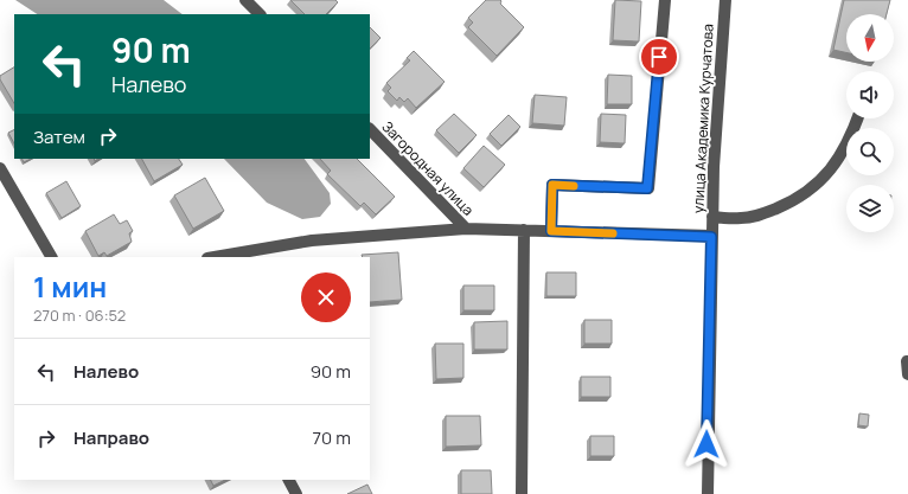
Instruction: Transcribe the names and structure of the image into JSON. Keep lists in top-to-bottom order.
{
  "streets": {
    "street": ["улица Академика Курчатова", "Загородная улица"]
  },
  "north": "bottom",
  "page": {
    "turn": ["90 m", "Налево"],
    "then": "Затем",
    "heading": ["1 мин", "270 m · 06:52"],
    "list": [
      {
        "name": "Налево",
        "value": "90 m"
      },
      {
        "name": "Направо",
        "value": "70 m"
      }
    ]
  }
}
